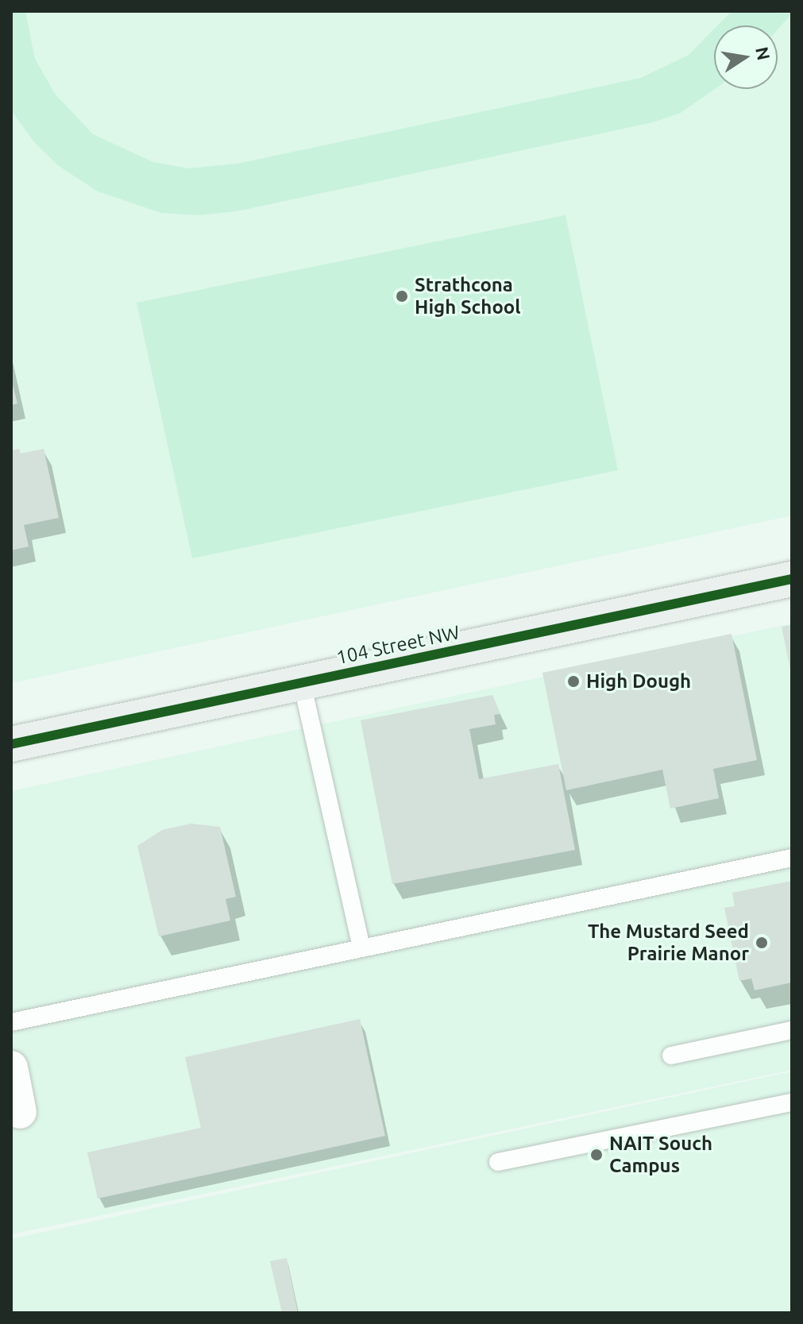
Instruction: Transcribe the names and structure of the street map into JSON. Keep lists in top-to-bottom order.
{
  "streets": {
    "main road": ["104 Street NW"]
  },
  "places": [
    "Strathcona High School",
    "High Dough",
    "The Mustard Seed Prairie Manor",
    "NAIT Souch Campus"
  ],
  "north": "right"
}
